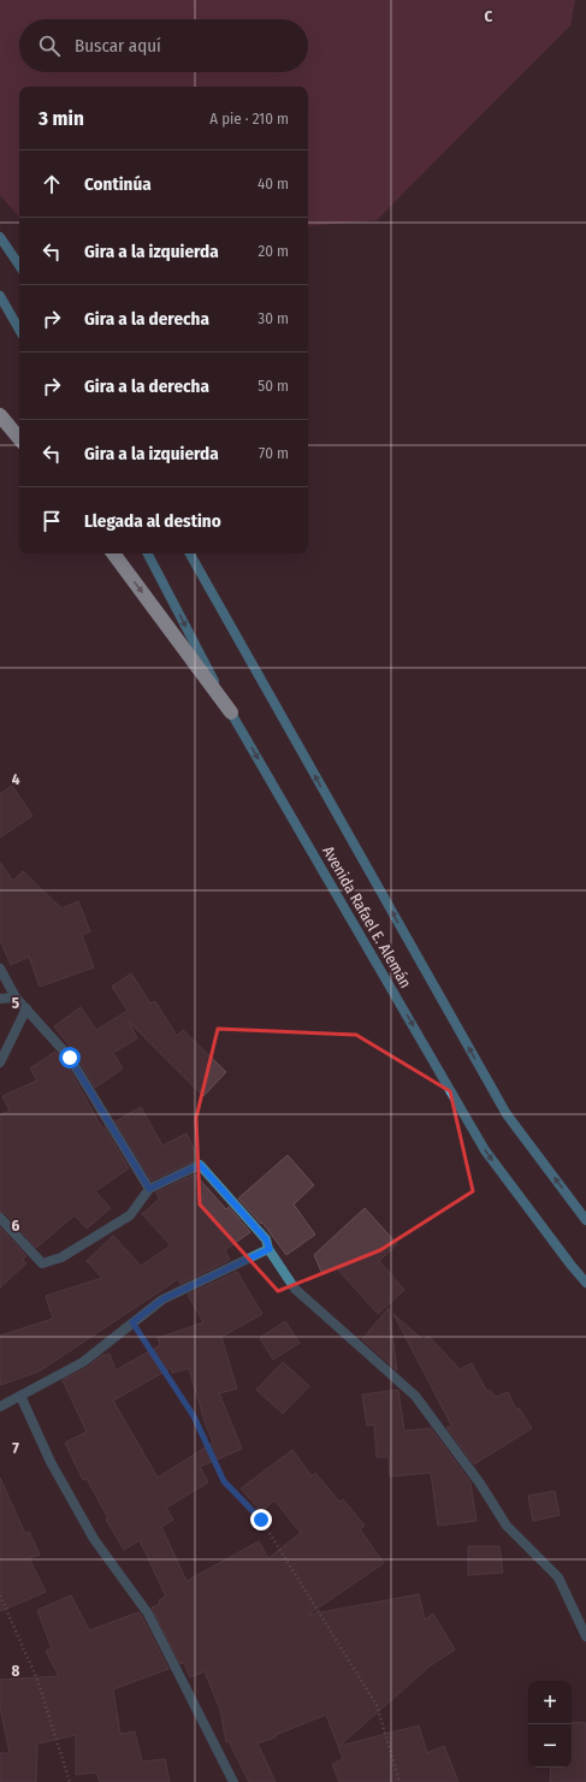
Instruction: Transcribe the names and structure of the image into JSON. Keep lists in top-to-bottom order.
{
  "streets": {
    "main road": ["Avenida Rafael E. Alemán"]
  },
  "page": {
    "search": "Buscar aquí",
    "heading": ["3 min", "A pie · 210 m"],
    "list": [
      ["Continúa", "40 m"],
      ["Gira a la izquierda", "20 m"],
      ["Gira a la derecha", "30 m"],
      ["Gira a la derecha", "50 m"],
      ["Gira a la izquierda", "70 m"],
      "Llegada al destino"
    ],
    "map_buttons": ["+", "−"]
  },
  "grid": {
    "columns": ["C"],
    "rows": [
      "4",
      "5",
      "6",
      "7",
      "8"
    ]
  }
}
